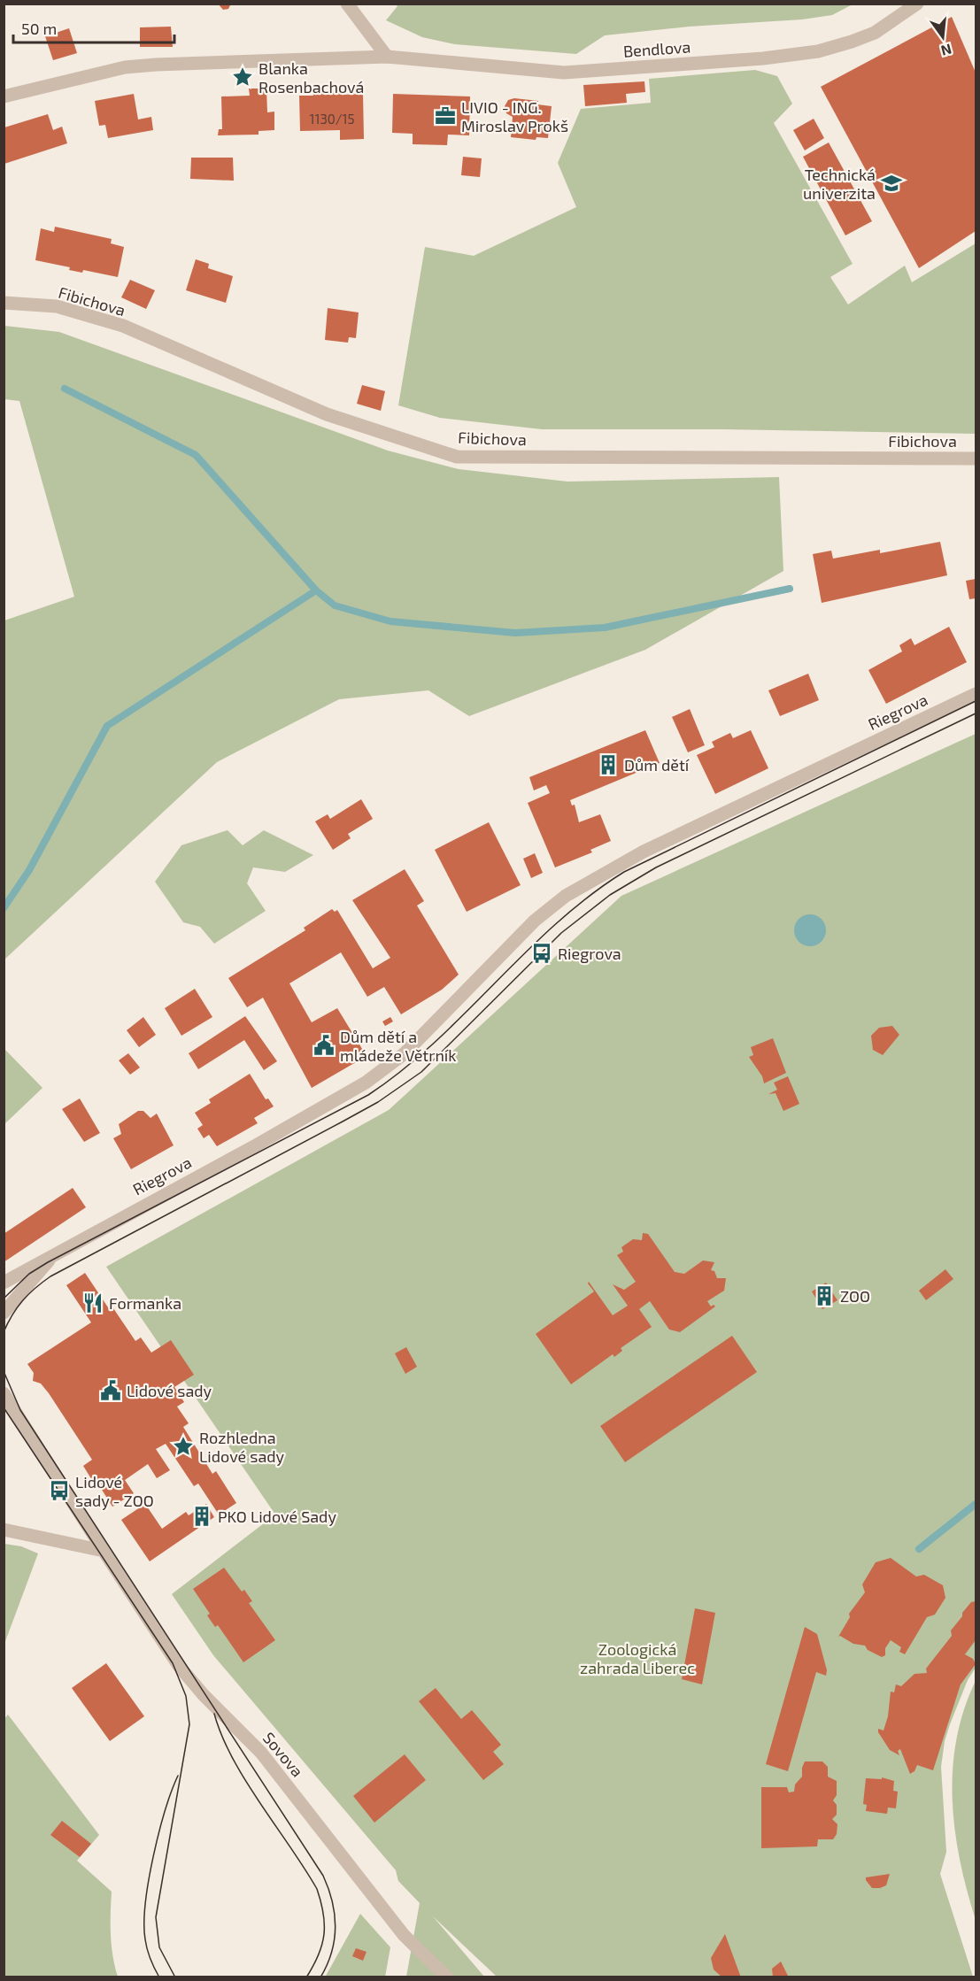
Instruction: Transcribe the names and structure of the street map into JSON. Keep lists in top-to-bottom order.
{
  "streets": {
    "street": [
      "Bendlova",
      "Fibichova",
      "Riegrova",
      "Sovova"
    ]
  },
  "parks": ["Zoologická zahrada Liberec"],
  "places": {
    "place": ["Blanka Rosenbachová", "Rozhledna Lidové sady"],
    "office": ["LIVIO - ING. Miroslav Prokš"],
    "school or university": ["Technická univerzita"],
    "building": ["Dům dětí", "ZOO", "PKO Lidové Sady"],
    "bus stop": ["Riegrova", "Lidové sady - ZOO"],
    "public building": ["Dům dětí a mládeže Větrník", "Lidové sady"],
    "restaurant": ["Formanka"]
  },
  "house_numbers": ["1130/15"],
  "scale_bar": "50 m",
  "north": "bottom"
}
